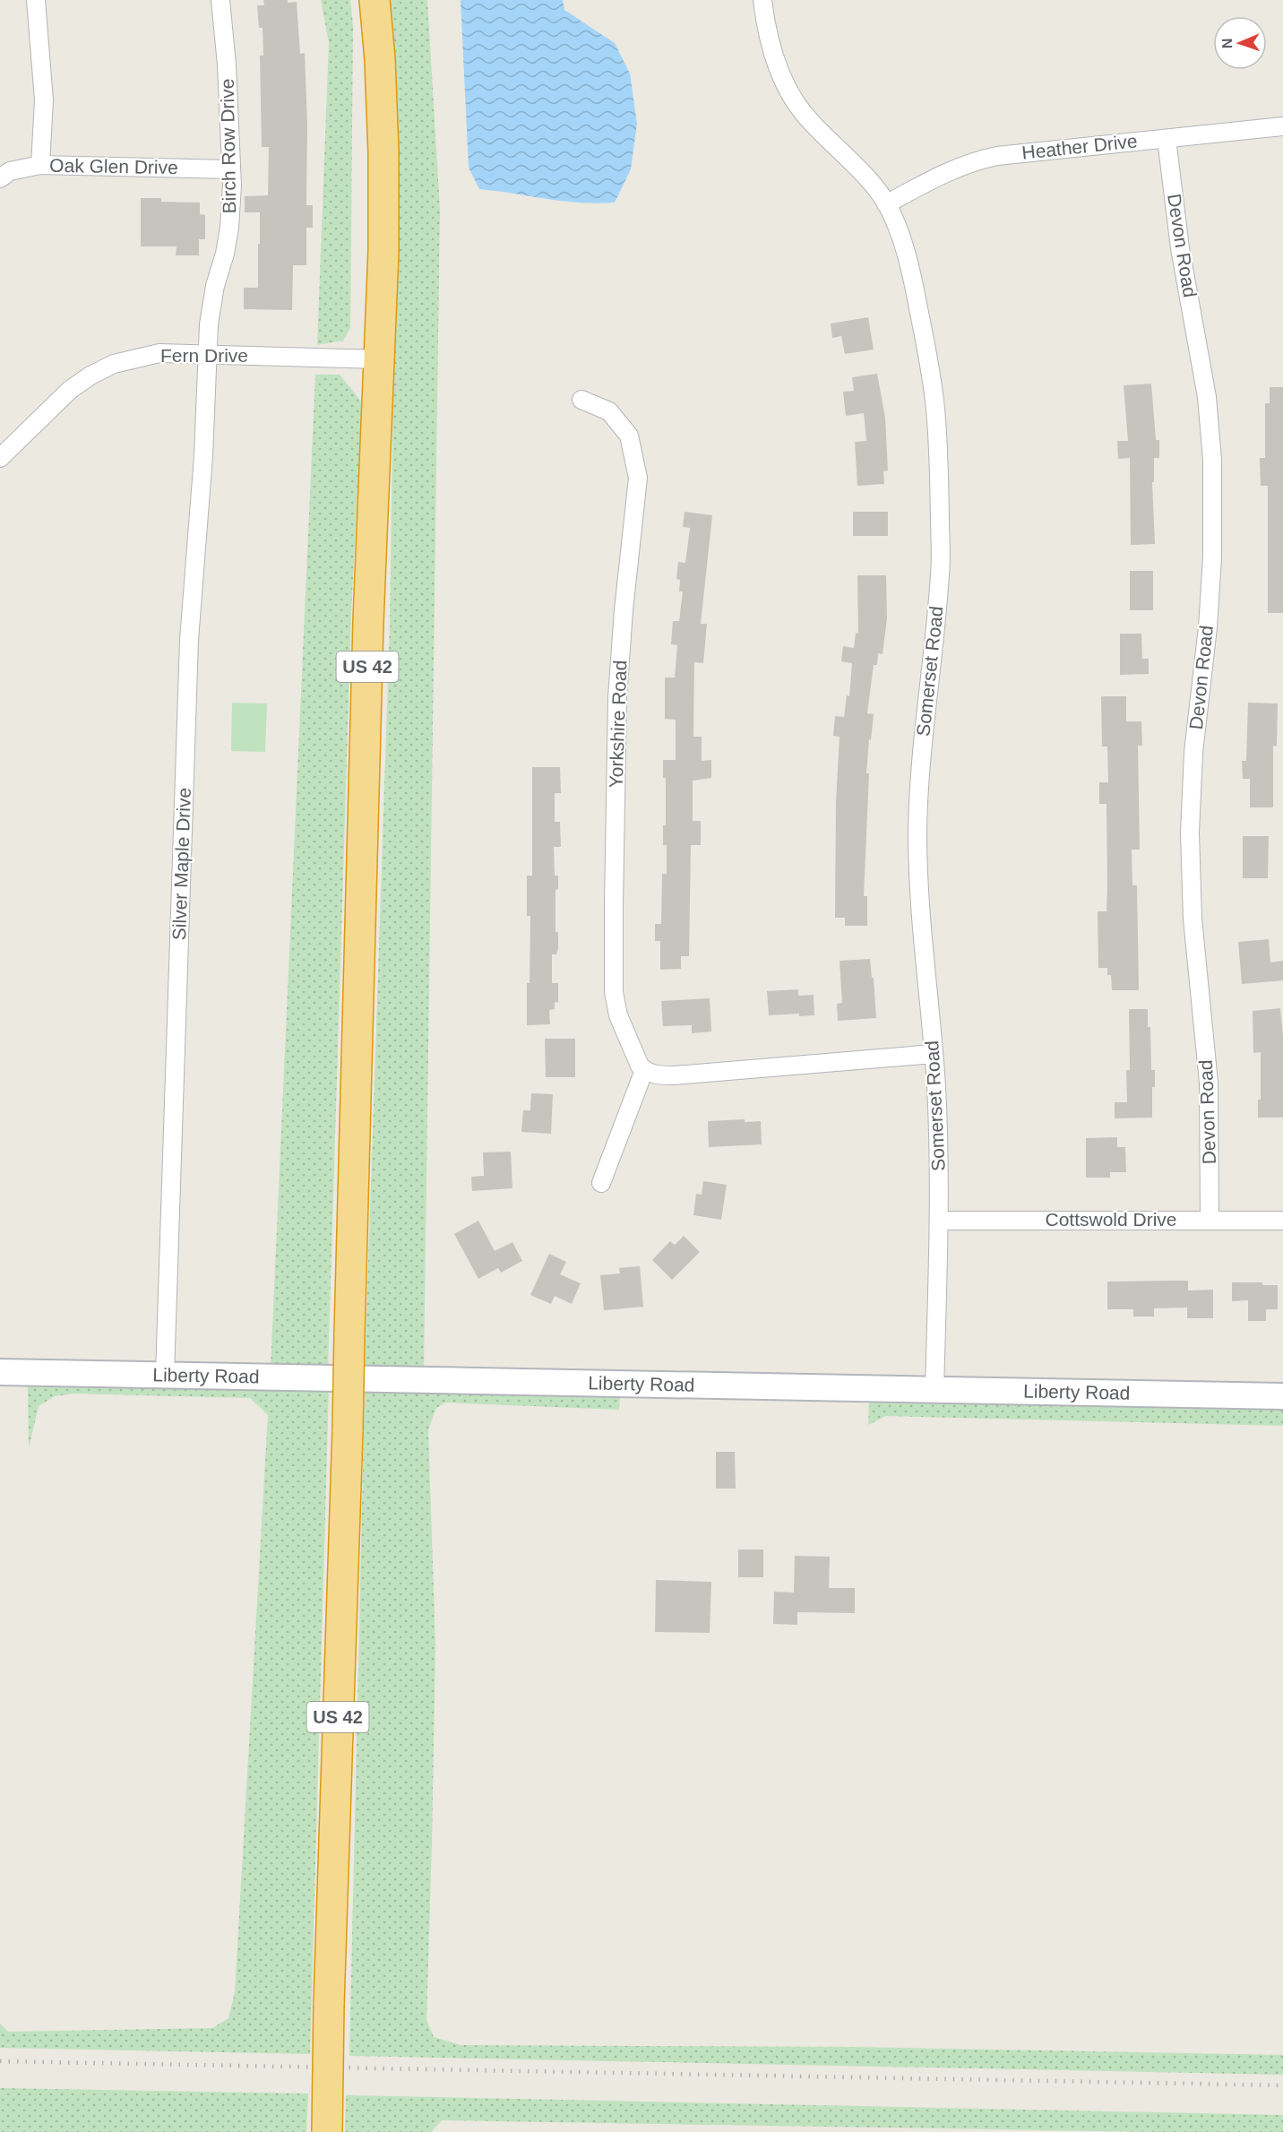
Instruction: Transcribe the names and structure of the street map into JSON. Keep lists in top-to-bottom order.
{
  "streets": {
    "highway": ["US 42"],
    "street": [
      "Birch Row Drive",
      "Heather Drive",
      "Oak Glen Drive",
      "Devon Road",
      "Fern Drive",
      "Somerset Road",
      "Yorkshire Road",
      "Silver Maple Drive",
      "Cottswold Drive",
      "Liberty Road"
    ]
  },
  "crossings": [
    ["Birch Row Drive", "Oak Glen Drive"],
    ["Birch Row Drive", "Fern Drive"],
    ["Birch Row Drive", "Silver Maple Drive"],
    ["Heather Drive", "Devon Road"],
    ["Heather Drive", "Somerset Road"],
    ["Devon Road", "Cottswold Drive"],
    ["Fern Drive", "US 42"],
    ["Fern Drive", "Silver Maple Drive"],
    ["Somerset Road", "Cottswold Drive"],
    ["Somerset Road", "Liberty Road"],
    ["Silver Maple Drive", "Liberty Road"]
  ],
  "north": "left"
}
